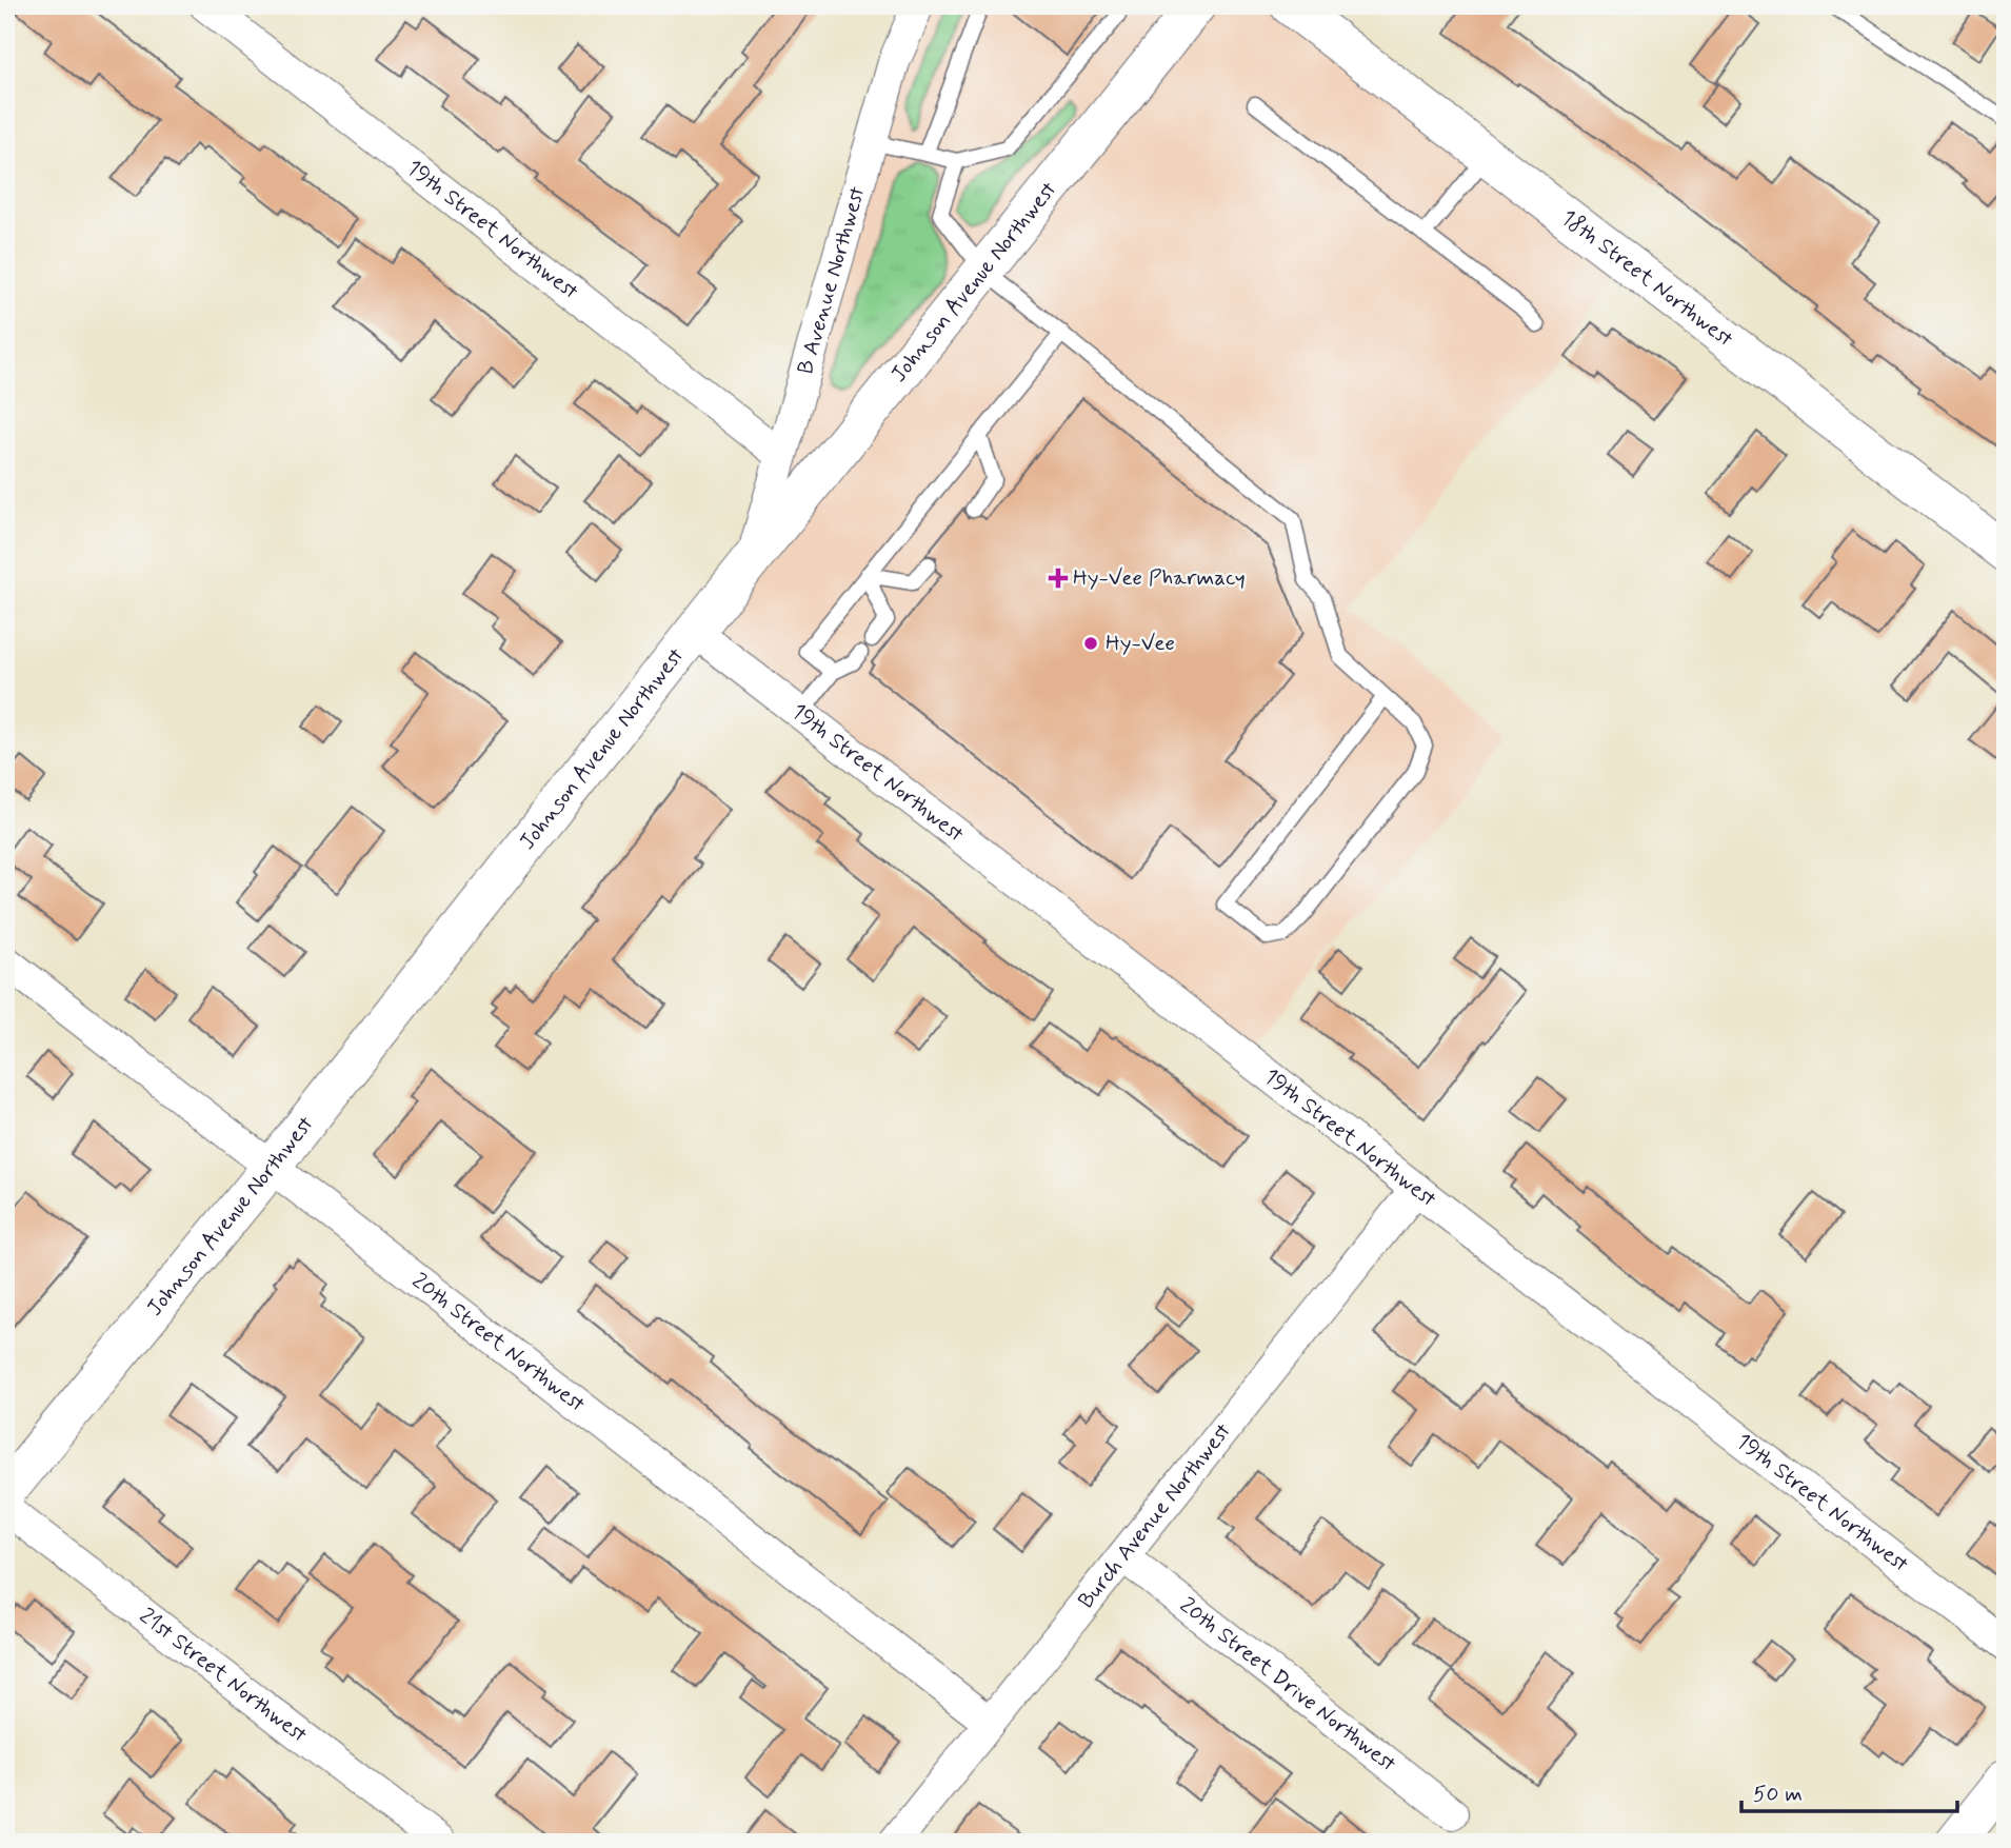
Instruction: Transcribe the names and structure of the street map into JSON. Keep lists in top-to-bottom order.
{
  "streets": {
    "street": [
      "19th Street Northwest",
      "18th Street Northwest",
      "B Avenue Northwest",
      "Johnson Avenue Northwest",
      "20th Street Northwest",
      "Burch Avenue Northwest",
      "21st Street Northwest",
      "20th Street Drive Northwest"
    ]
  },
  "crossings": [
    ["19th Street Northwest", "B Avenue Northwest"],
    ["19th Street Northwest", "Johnson Avenue Northwest"],
    ["19th Street Northwest", "Burch Avenue Northwest"],
    ["B Avenue Northwest", "Johnson Avenue Northwest"],
    ["Johnson Avenue Northwest", "20th Street Northwest"],
    ["20th Street Northwest", "Burch Avenue Northwest"],
    ["Burch Avenue Northwest", "20th Street Drive Northwest"]
  ],
  "places": {
    "health": ["Hy-Vee Pharmacy"],
    "other": ["Hy-Vee"]
  },
  "scale_bar": "50 m"
}
